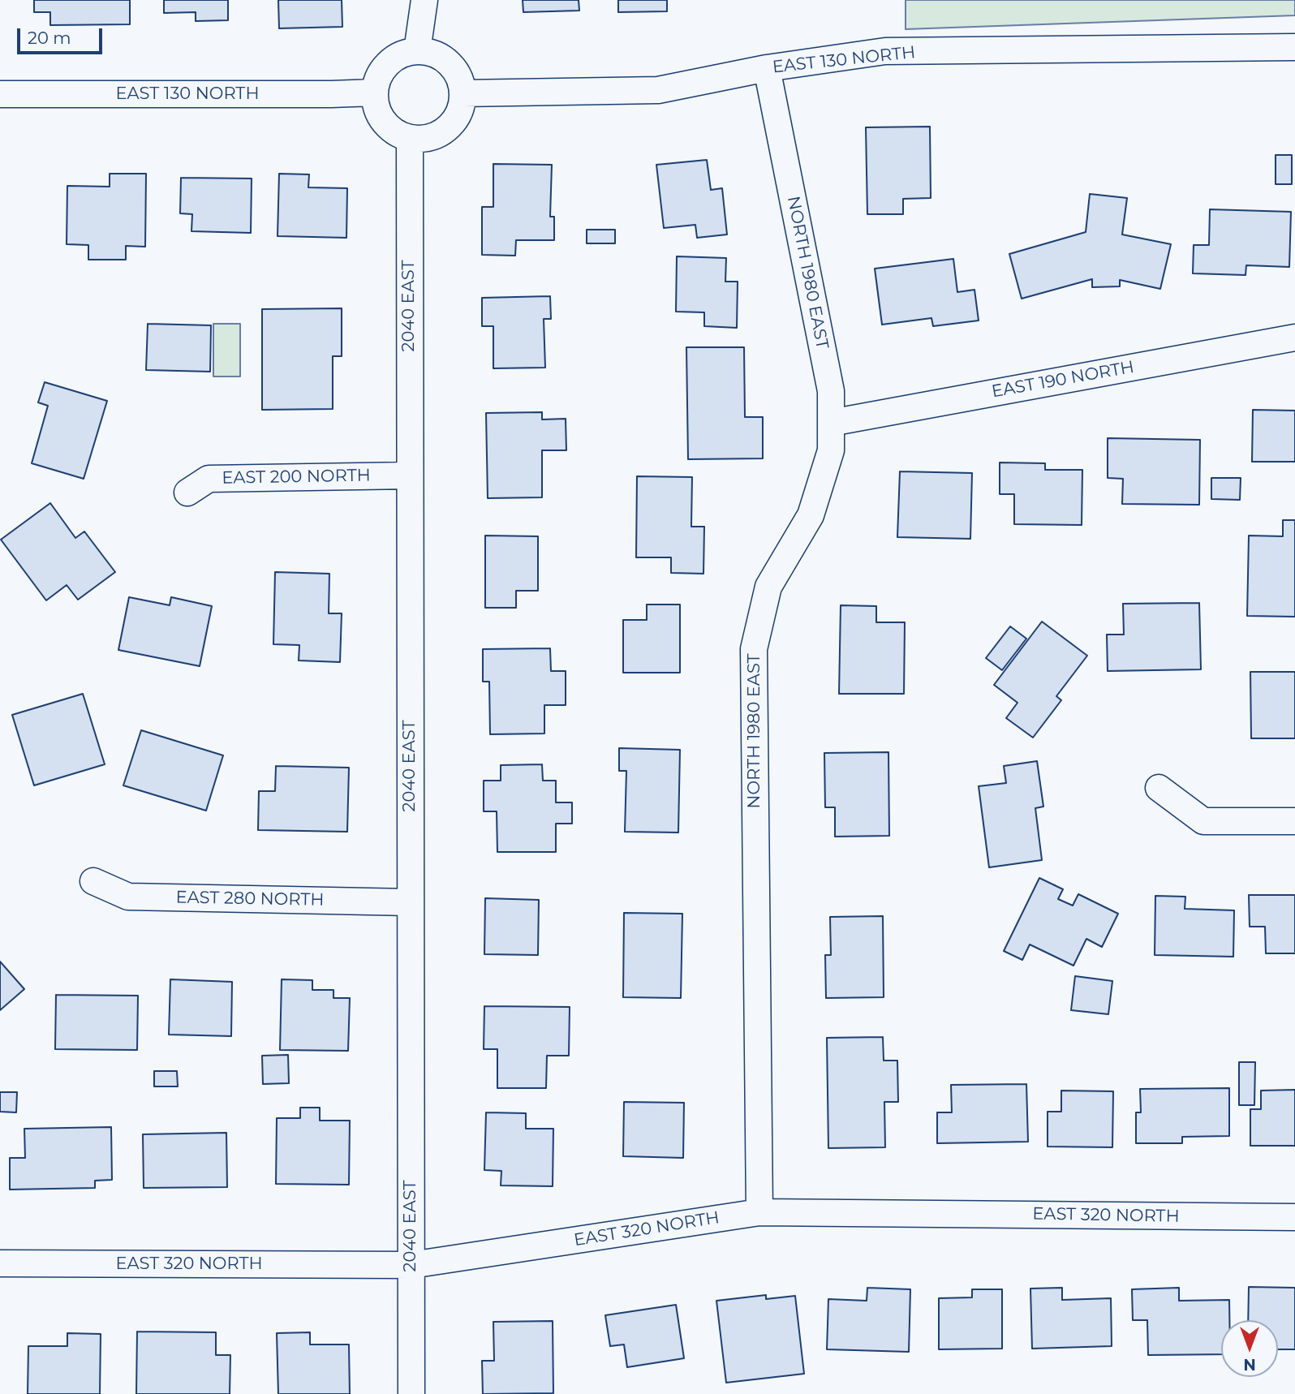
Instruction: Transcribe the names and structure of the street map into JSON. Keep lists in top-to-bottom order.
{
  "streets": {
    "street": [
      "EAST 130 NORTH",
      "NORTH 1980 EAST",
      "2040 EAST",
      "EAST 190 NORTH",
      "EAST 200 NORTH",
      "EAST 280 NORTH",
      "EAST 320 NORTH"
    ]
  },
  "crossings": [
    ["EAST 130 NORTH", "NORTH 1980 EAST"],
    ["EAST 130 NORTH", "2040 EAST"],
    ["NORTH 1980 EAST", "EAST 190 NORTH"],
    ["NORTH 1980 EAST", "EAST 320 NORTH"],
    ["2040 EAST", "EAST 200 NORTH"],
    ["2040 EAST", "EAST 280 NORTH"],
    ["2040 EAST", "EAST 320 NORTH"]
  ],
  "scale_bar": "20 m",
  "north": "bottom"
}
